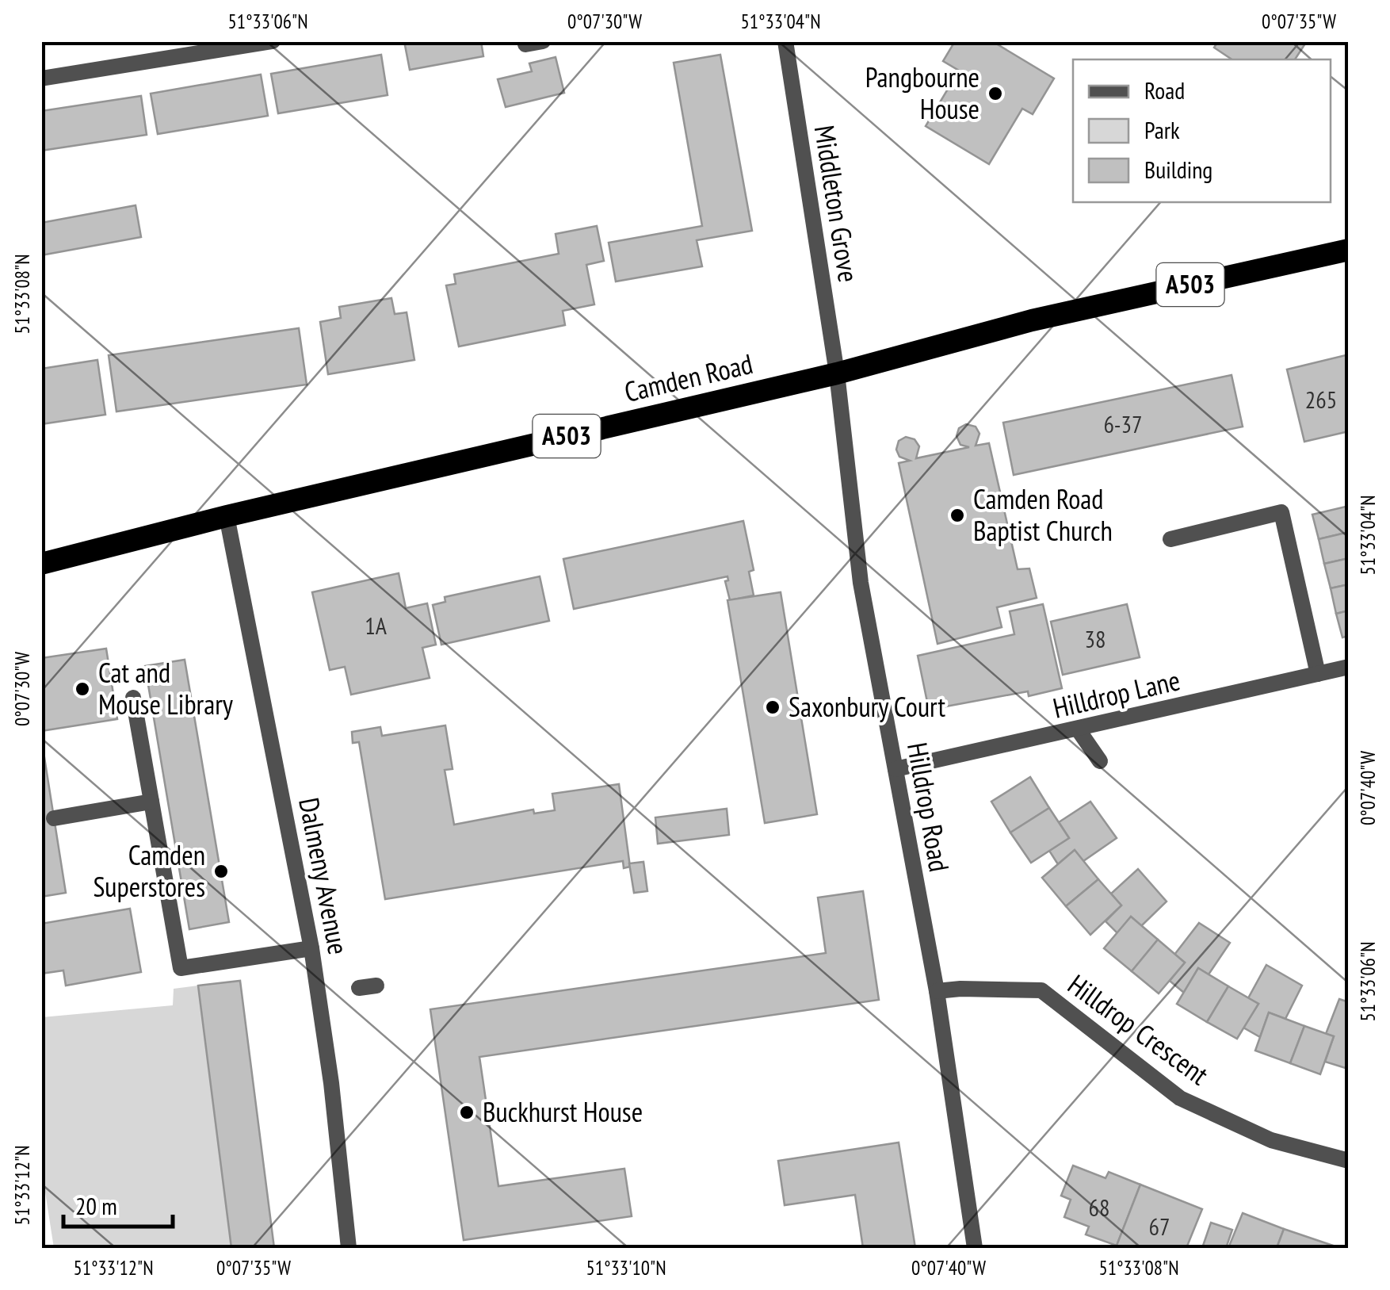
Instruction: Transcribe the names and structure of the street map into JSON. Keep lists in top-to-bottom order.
{
  "streets": {
    "highway": ["A503", "Camden Road"],
    "street": [
      "Middleton Grove",
      "Hilldrop Lane",
      "Hilldrop Road",
      "Dalmeny Avenue",
      "Hilldrop Crescent"
    ]
  },
  "crossings": [
    ["Middleton Grove", "Camden Road"],
    ["Middleton Grove", "Hilldrop Road"],
    ["Camden Road", "Hilldrop Road"],
    ["Camden Road", "Dalmeny Avenue"],
    ["Hilldrop Lane", "Hilldrop Road"],
    ["Hilldrop Road", "Hilldrop Crescent"]
  ],
  "places": [
    "Pangbourne House",
    "Camden Road Baptist Church",
    "Cat and Mouse Library",
    "Saxonbury Court",
    "Camden Superstores",
    "Buckhurst House"
  ],
  "house_numbers": [
    "265",
    "6-37",
    "1A",
    "38",
    "68",
    "67"
  ],
  "legend": ["Road", "Park", "Building"],
  "scale_bar": "20 m",
  "coordinates": [
    "51°33'06\"N",
    "0°07'30\"W",
    "51°33'04\"N",
    "0°07'35\"W",
    "51°33'08\"N",
    "0°07'40\"W",
    "51°33'12\"N",
    "51°33'10\"N"
  ]
}
